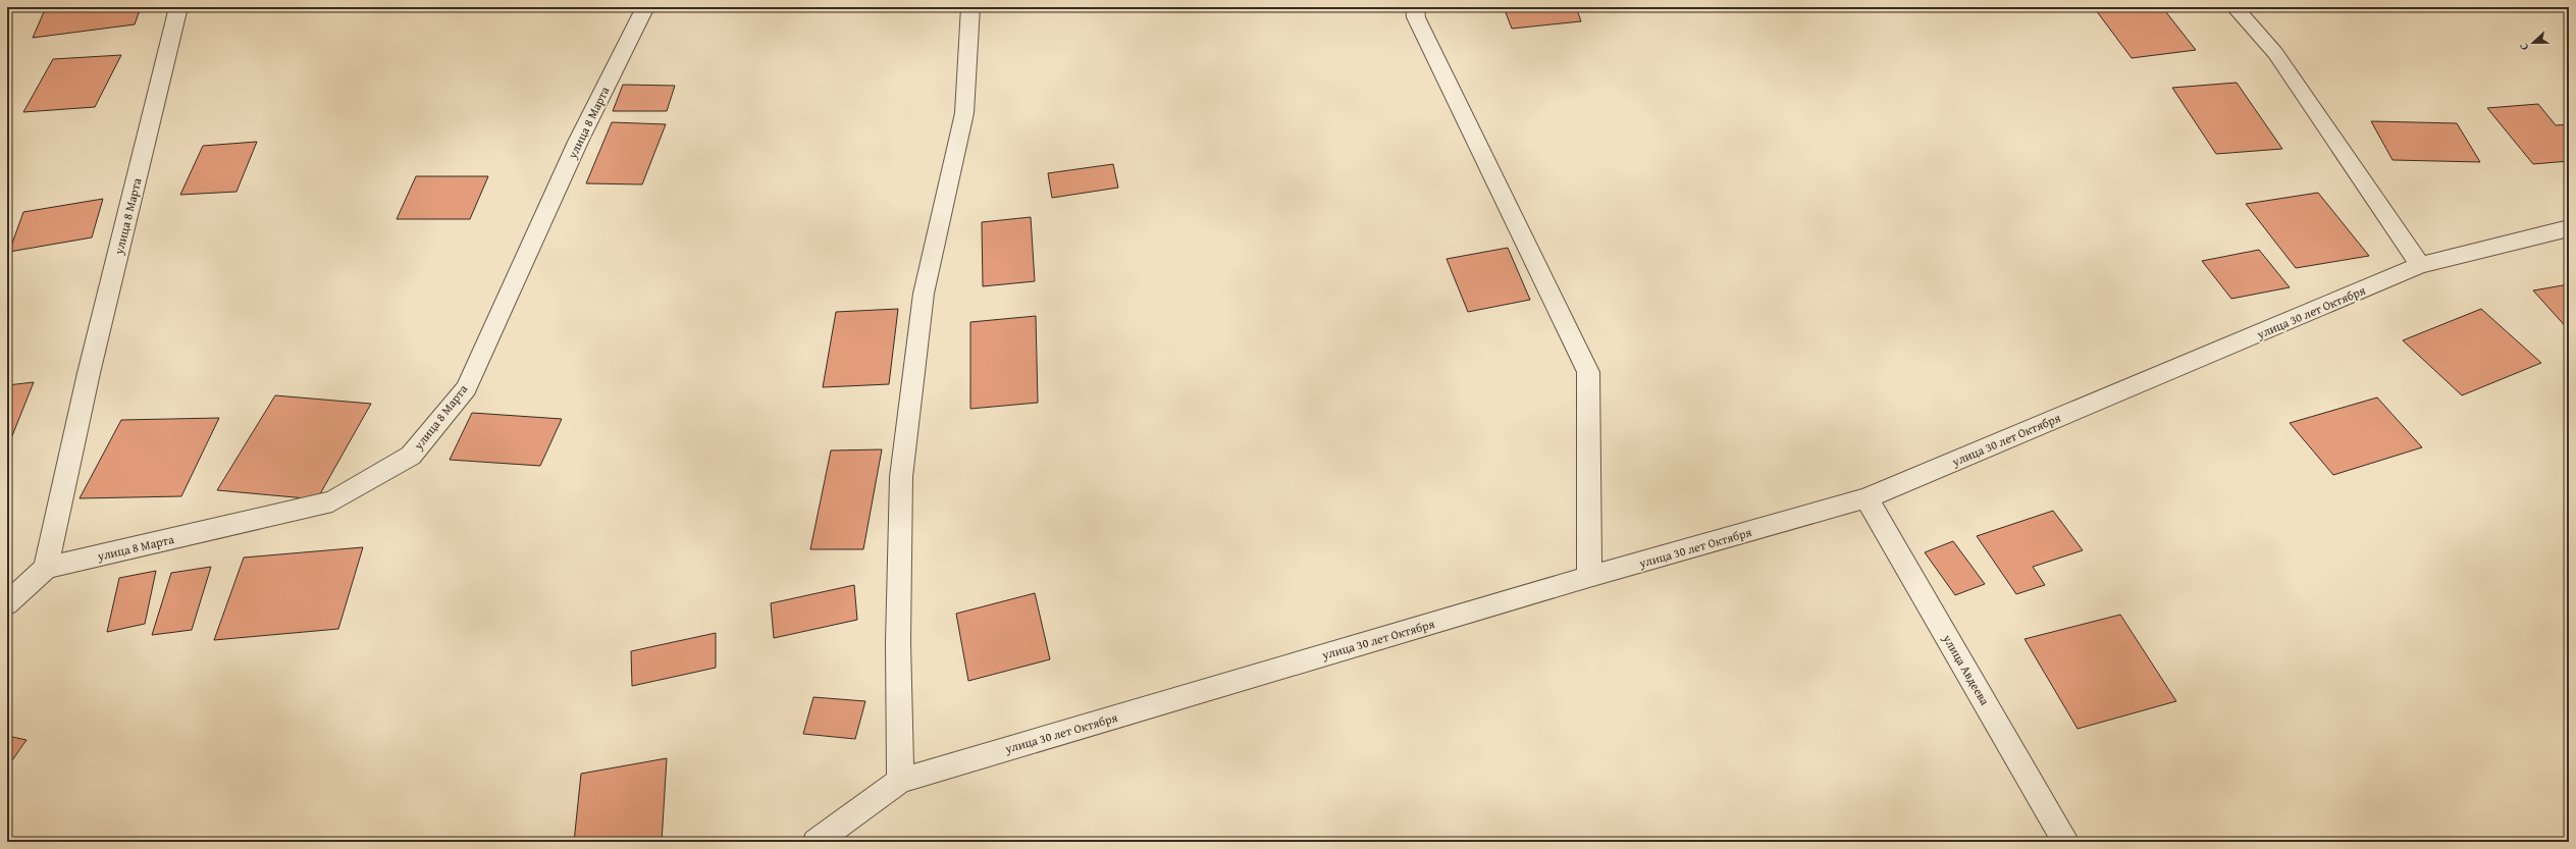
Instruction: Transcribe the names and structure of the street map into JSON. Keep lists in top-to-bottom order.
{
  "streets": {
    "street": ["улица 8 Марта", "улица 30 лет Октября", "улица Авдеева"]
  },
  "crossings": [
    ["улица 30 лет Октября", "улица Авдеева"]
  ],
  "north": "left"
}
